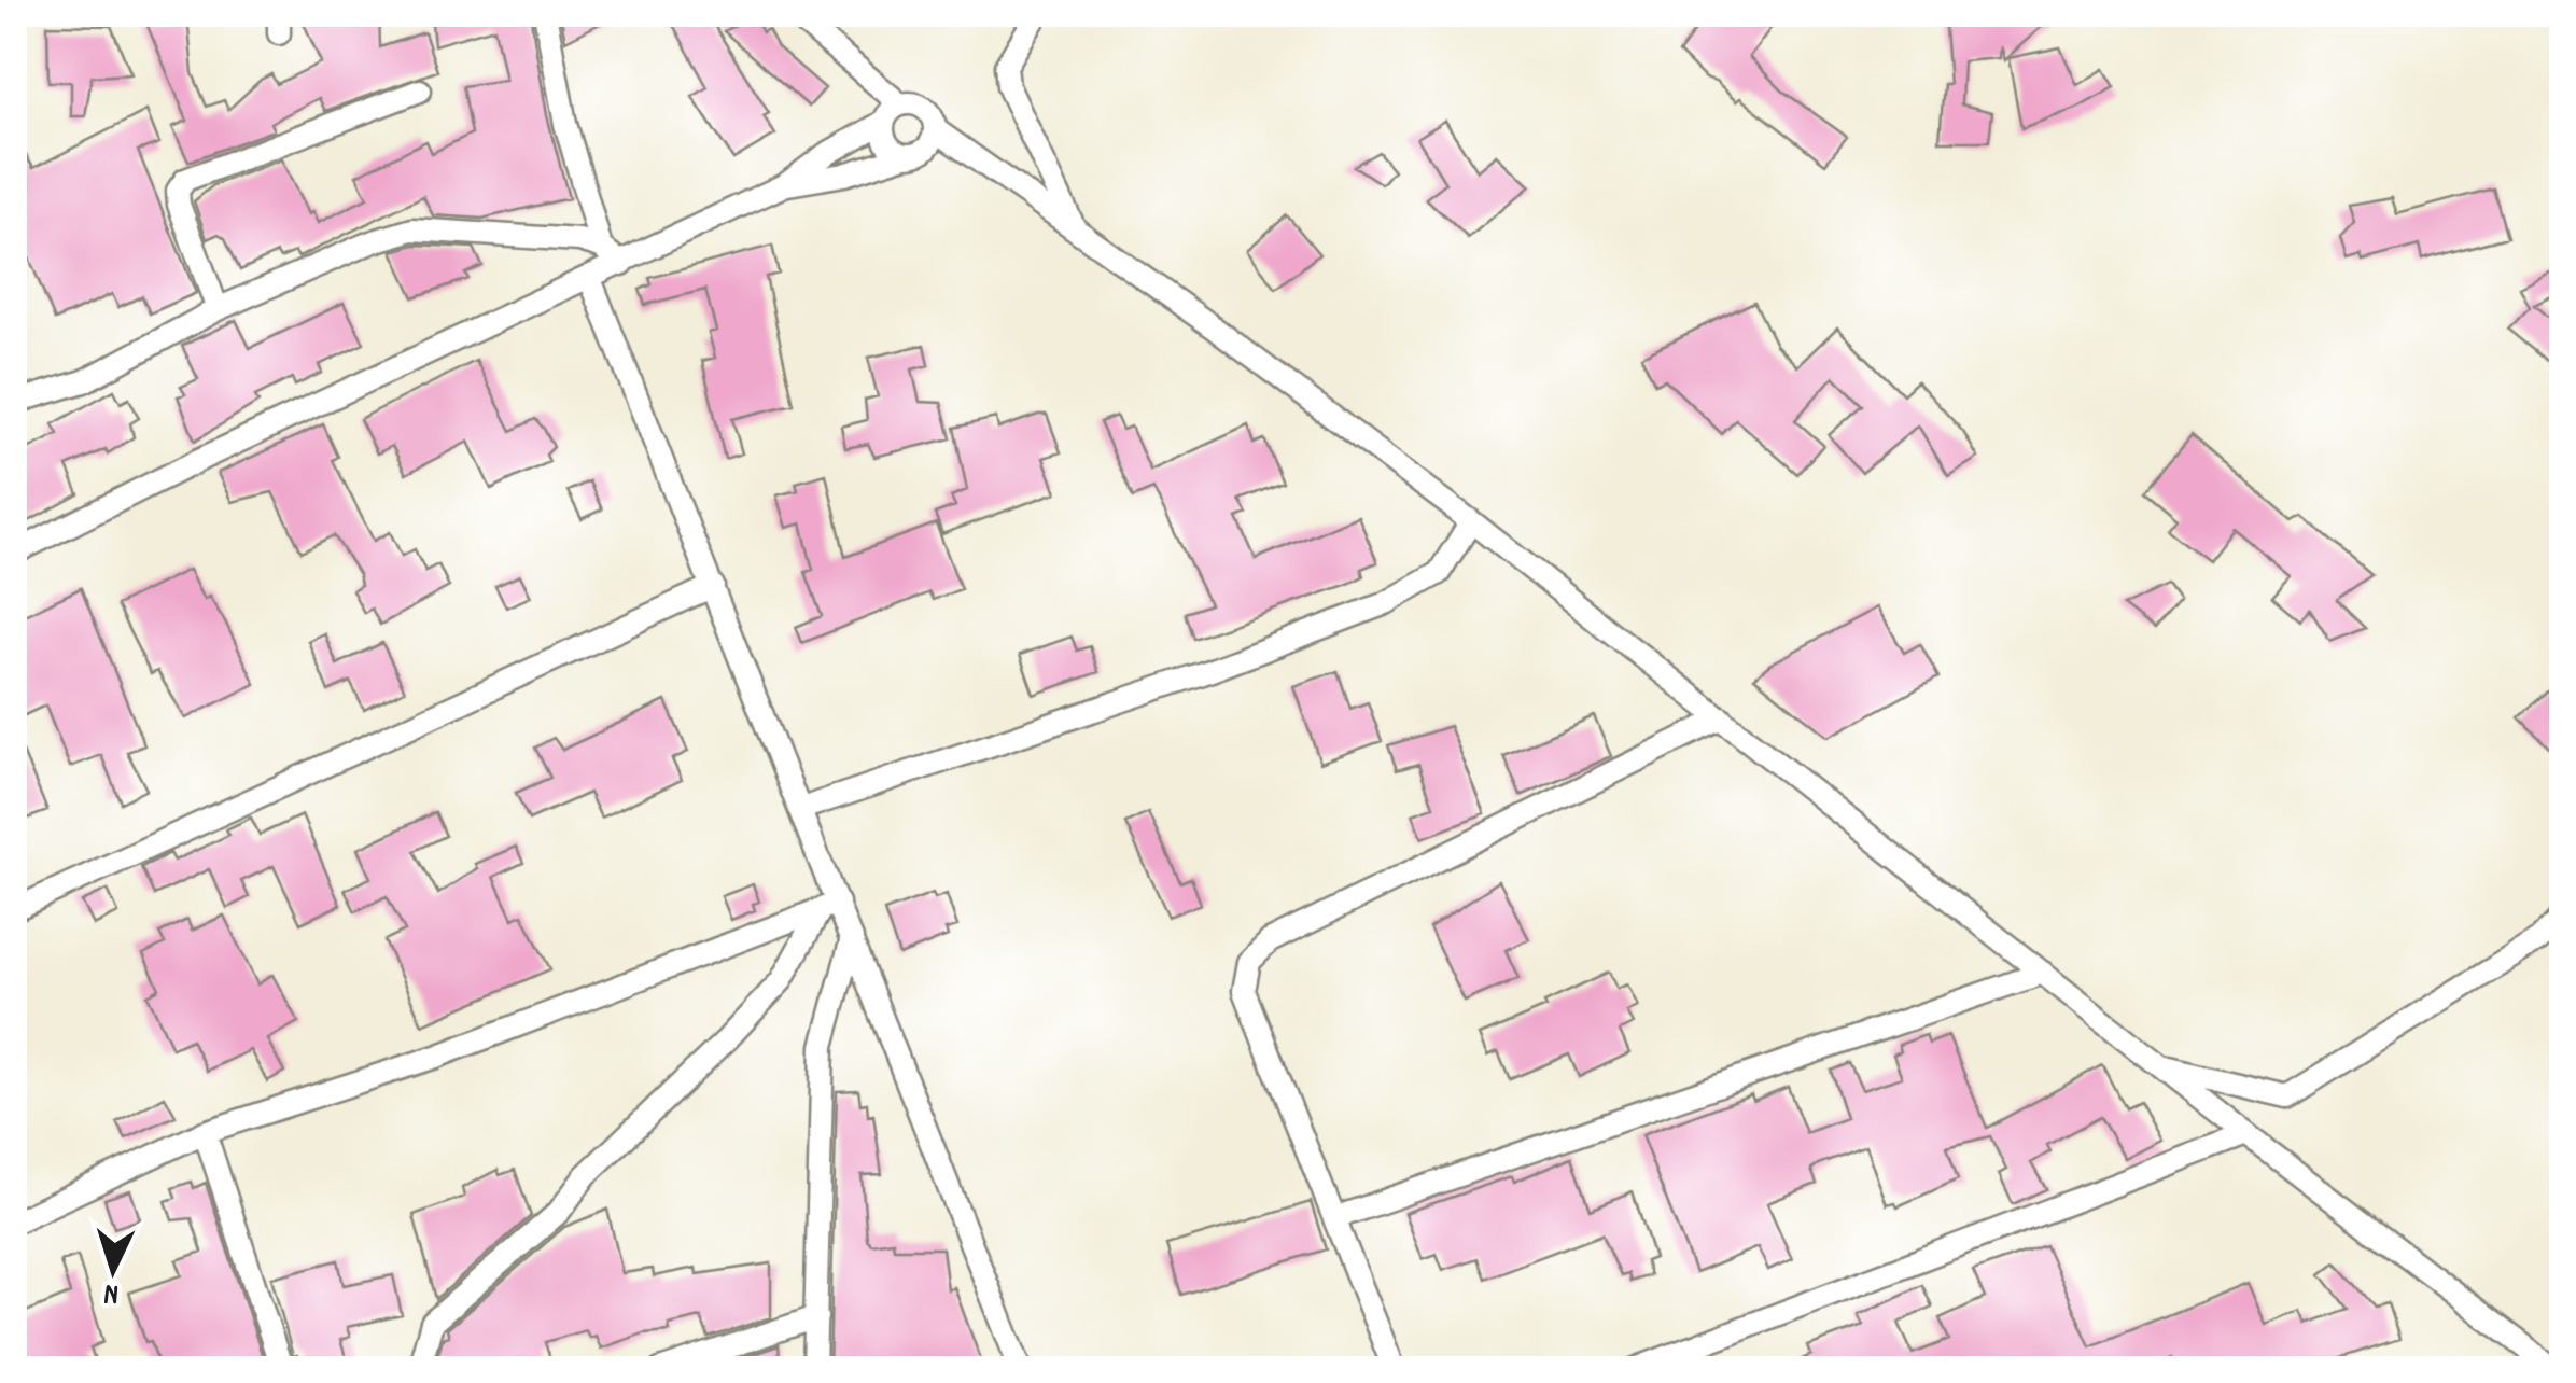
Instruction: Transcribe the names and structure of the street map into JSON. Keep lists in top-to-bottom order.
{
  "north": "bottom"
}
